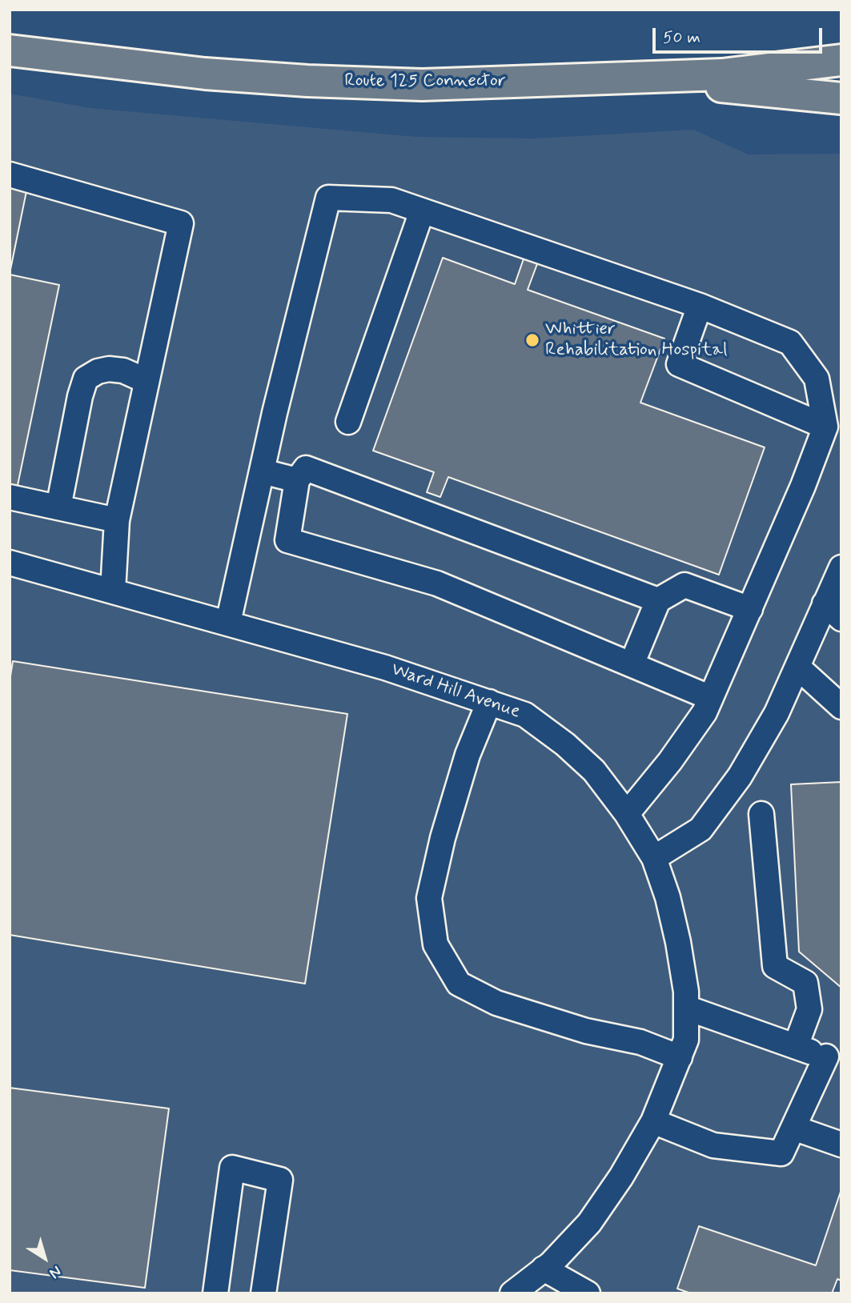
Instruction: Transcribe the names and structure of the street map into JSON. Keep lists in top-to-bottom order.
{
  "streets": {
    "highway": ["Route 125 Connector"],
    "street": ["Ward Hill Avenue"]
  },
  "places": ["Whittier Rehabilitation Hospital"],
  "scale_bar": "50 m",
  "north": "bottom right"
}
